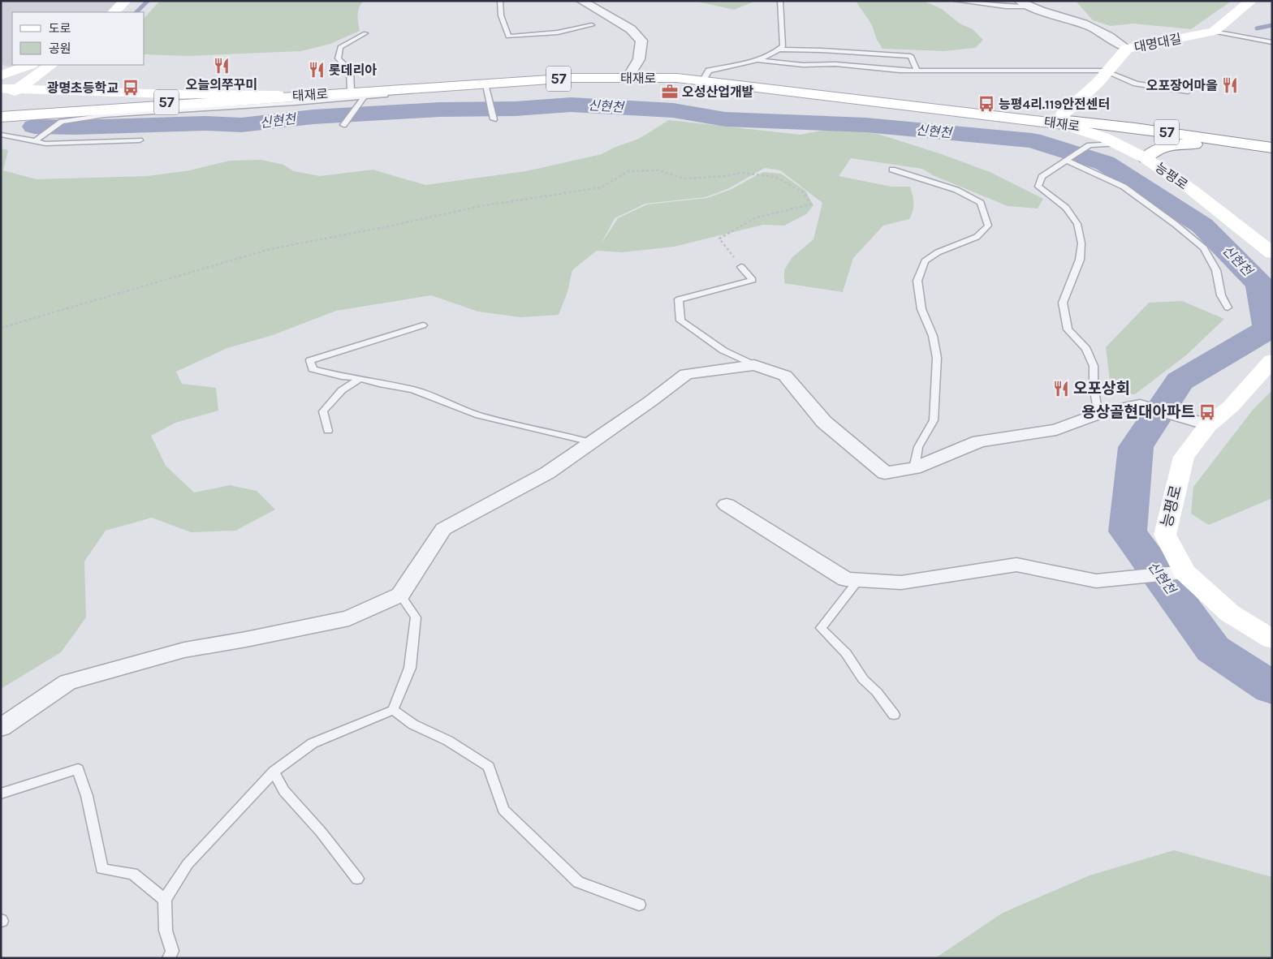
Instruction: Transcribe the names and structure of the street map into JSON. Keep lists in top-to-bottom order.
{
  "streets": {
    "main road": [
      "대명대길",
      "태재로",
      "57",
      "능평로"
    ]
  },
  "crossings": [
    ["대명대길", "태재로"],
    ["대명대길", "능평로"],
    ["태재로", "능평로"]
  ],
  "water": ["신현천"],
  "places": {
    "restaurant": [
      "오늘의쭈꾸미",
      "롯데리아",
      "오포장어마을",
      "오포상회"
    ],
    "bus stop": ["광명초등학교", "능평4리.119안전센터", "용상골현대아파트"],
    "office": ["오성산업개발"]
  },
  "legend": ["도로", "공원"]
}
